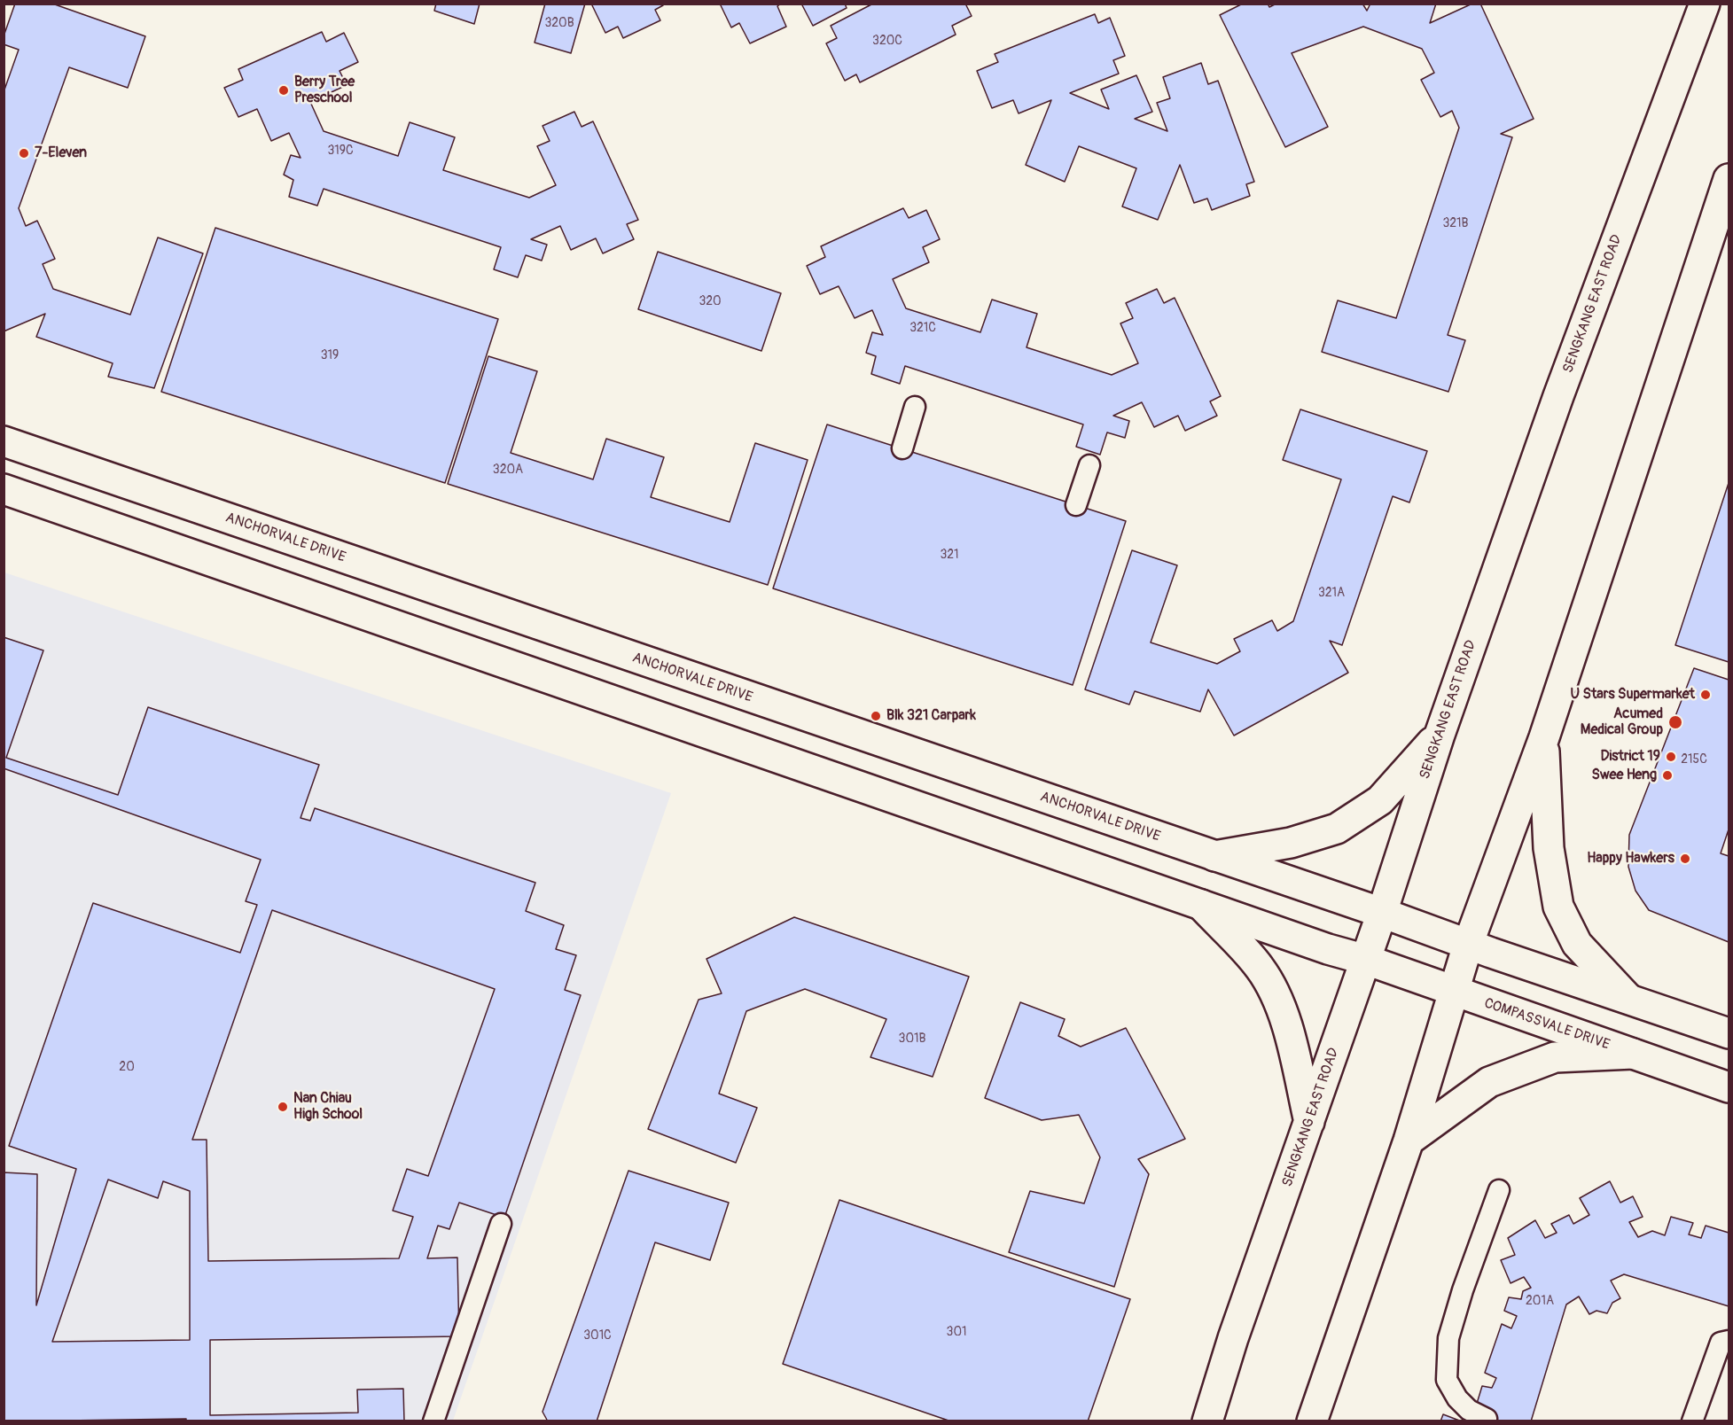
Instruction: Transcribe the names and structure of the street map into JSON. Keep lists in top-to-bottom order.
{
  "streets": {
    "main road": ["SENGKANG EAST ROAD", "ANCHORVALE DRIVE", "COMPASSVALE DRIVE"]
  },
  "crossings": [
    ["SENGKANG EAST ROAD", "ANCHORVALE DRIVE"],
    ["SENGKANG EAST ROAD", "COMPASSVALE DRIVE"]
  ],
  "places": [
    "Berry Tree Preschool",
    "7-Eleven",
    "U Stars Supermarket",
    "Blk 321 Carpark",
    "Acumed Medical Group",
    "District 19",
    "Swee Heng",
    "Happy Hawkers",
    "Nan Chiau High School"
  ],
  "house_numbers": [
    "320B",
    "320C",
    "319C",
    "321B",
    "320",
    "321C",
    "319",
    "320A",
    "321",
    "321A",
    "215C",
    "301B",
    "20",
    "201A",
    "301",
    "301C"
  ]
}
